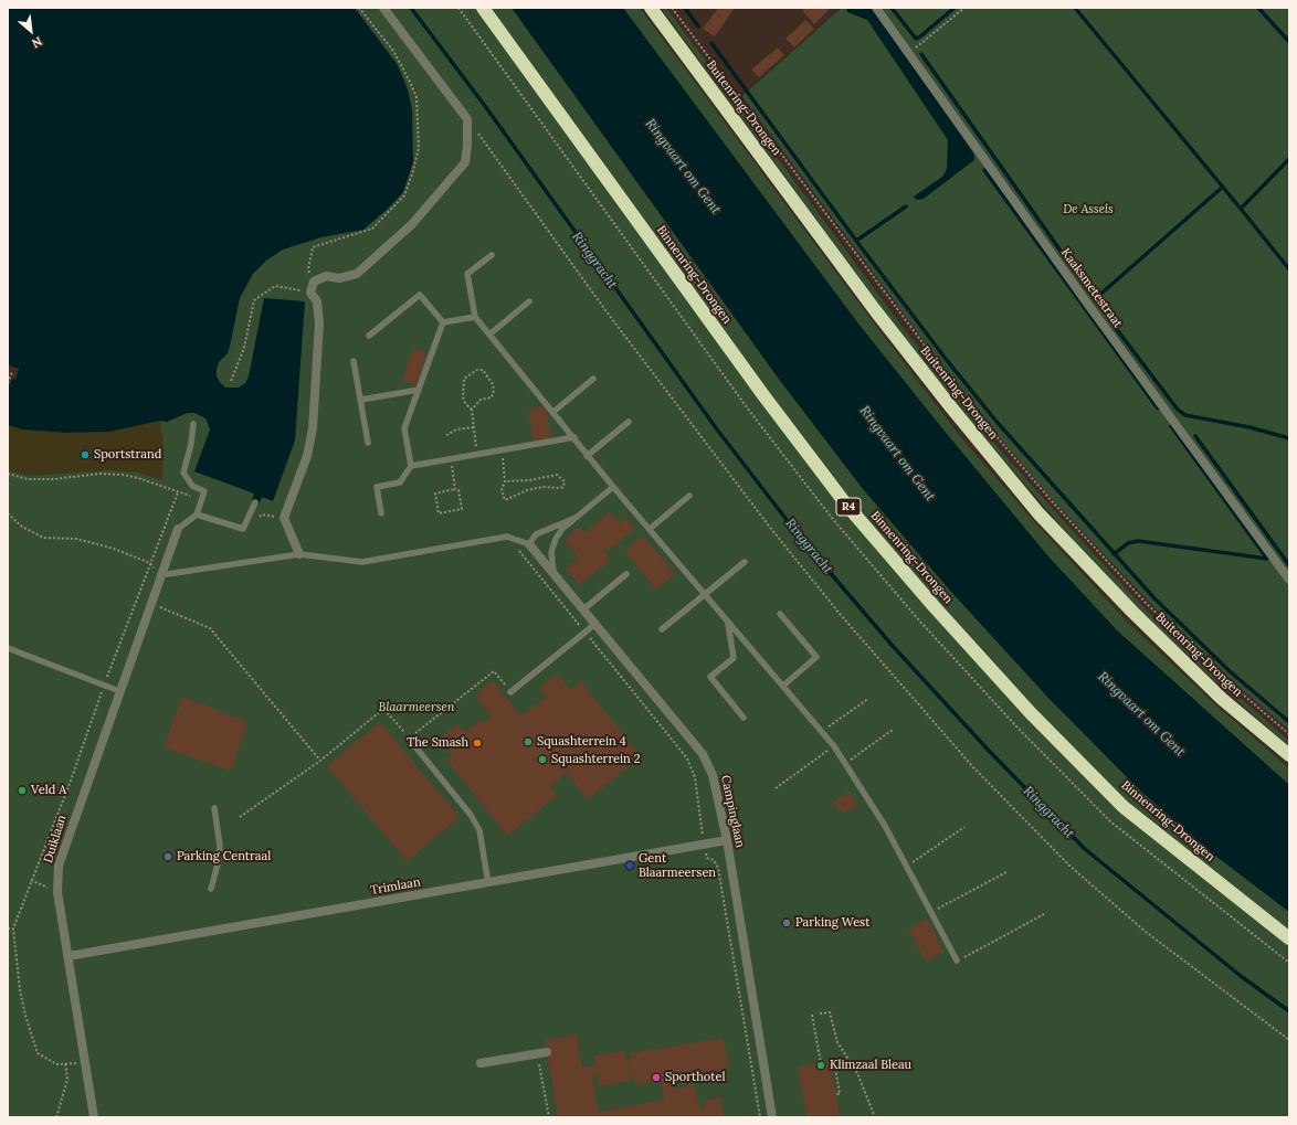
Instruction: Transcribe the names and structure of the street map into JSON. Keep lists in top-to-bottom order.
{
  "streets": {
    "highway": ["Buitenring-Drongen", "Binnenring-Drongen", "R4"],
    "street": [
      "Kaaksmetestraat",
      "Campinglaan",
      "Duiklaan",
      "Trimlaan"
    ]
  },
  "crossings": [
    ["Campinglaan", "Trimlaan"],
    ["Duiklaan", "Trimlaan"]
  ],
  "water": ["Ringvaart om Gent", "Ringgracht"],
  "parks": ["De Assels", "Blaarmeersen"],
  "places": [
    "Sportstrand",
    "Squashterrein 4",
    "The Smash",
    "Squashterrein 2",
    "Veld A",
    "Parking Centraal",
    "Gent Blaarmeersen",
    "Parking West",
    "Klimzaal Bleau",
    "Sporthotel"
  ],
  "north": "bottom right"
}
